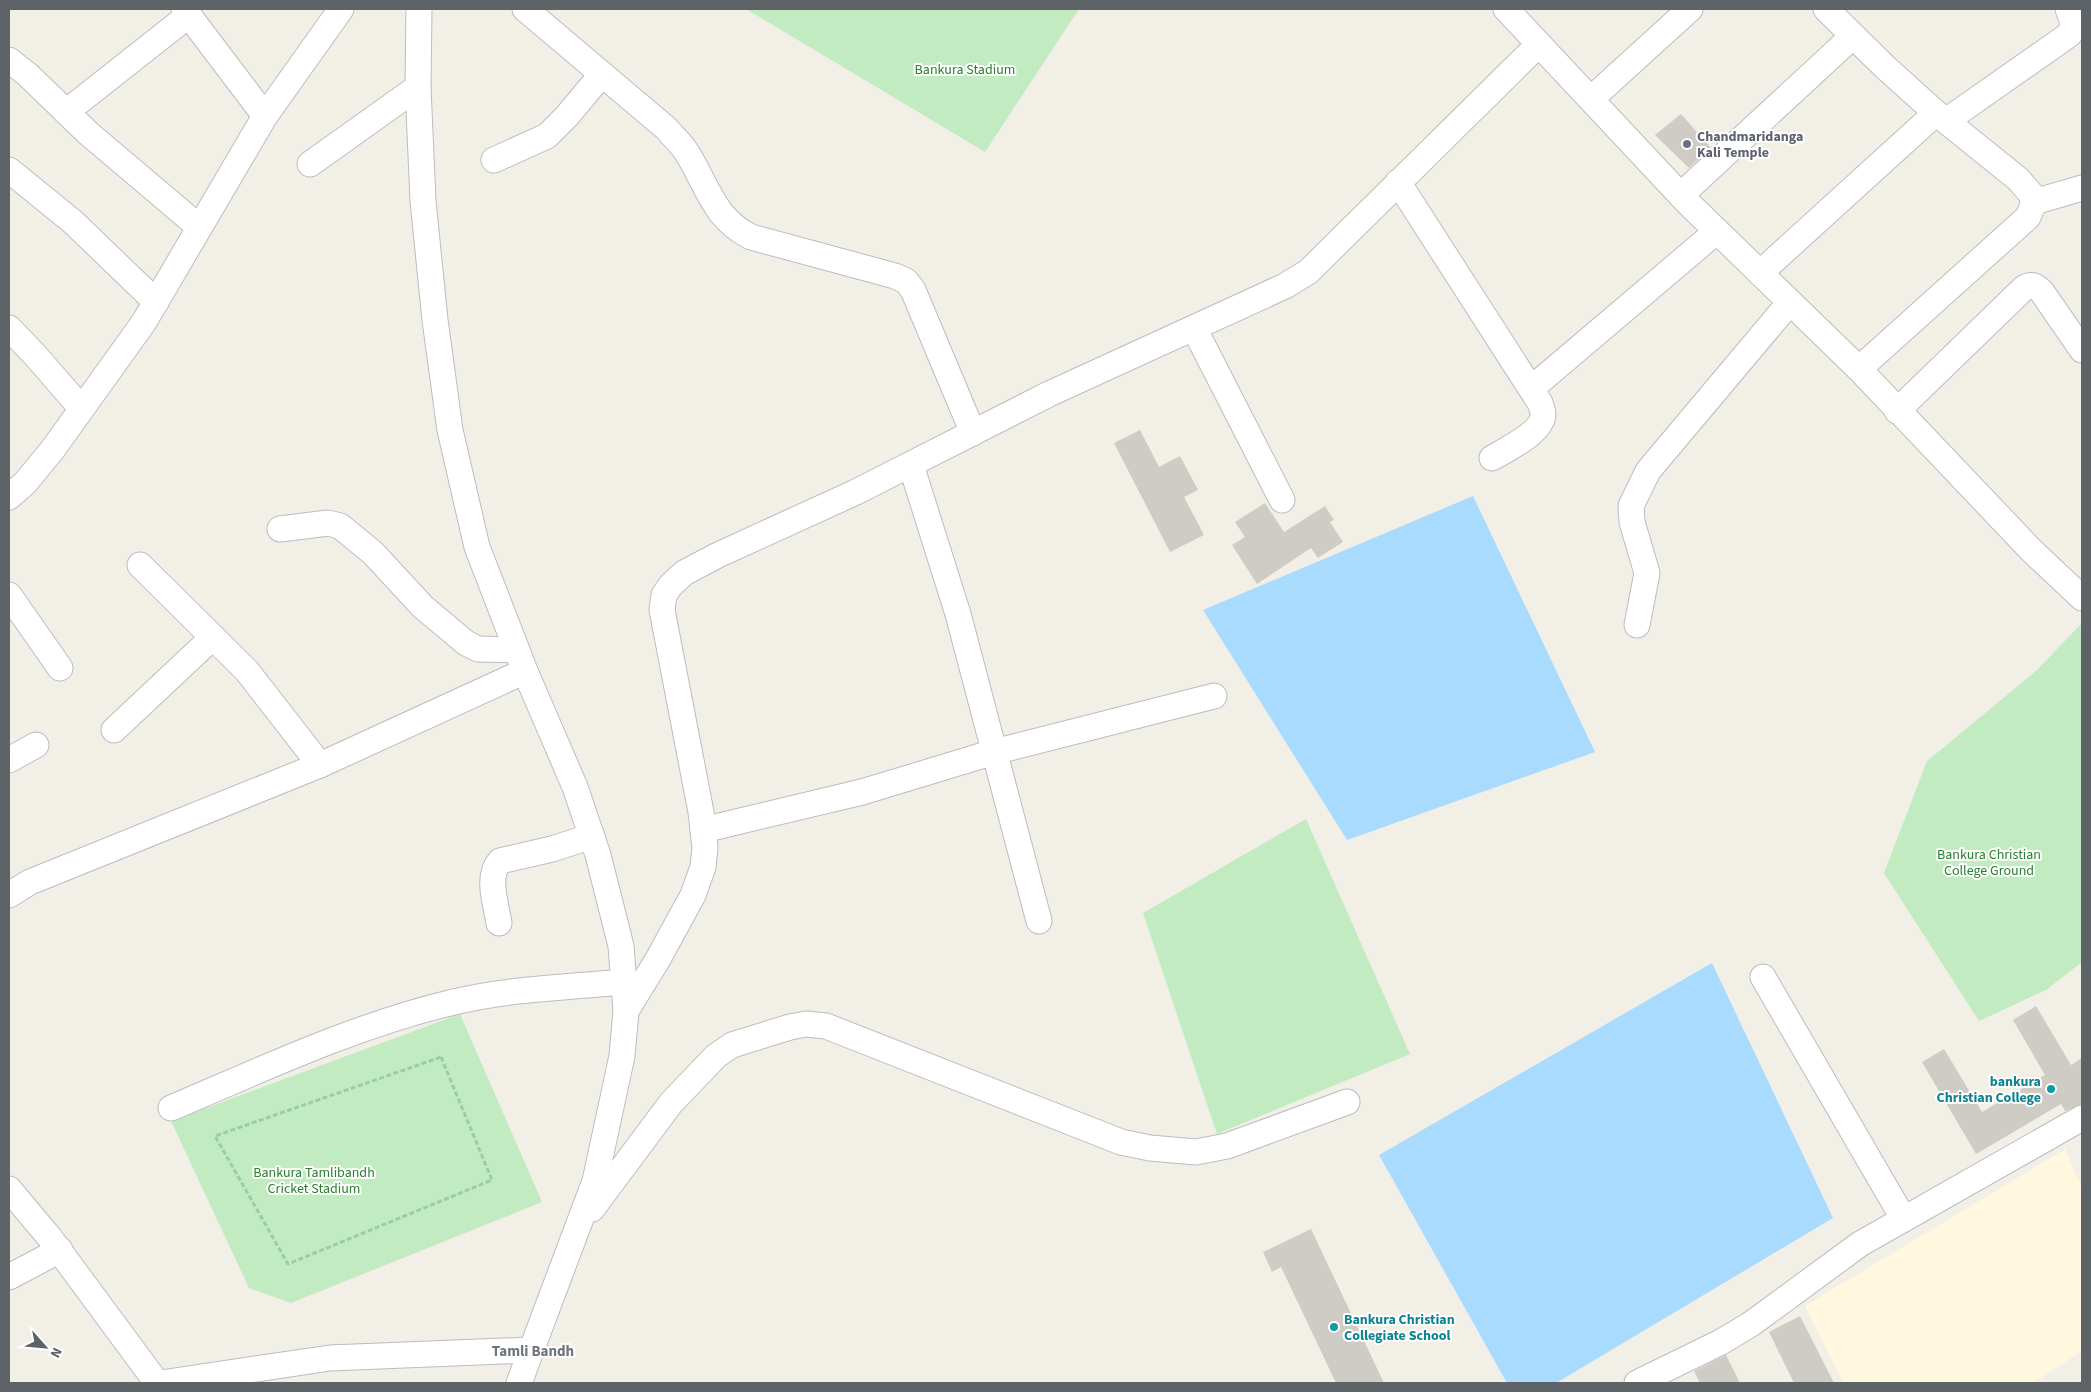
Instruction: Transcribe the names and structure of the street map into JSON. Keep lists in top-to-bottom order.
{
  "districts": ["Tamli Bandh"],
  "parks": ["Bankura Stadium", "Bankura Christian College Ground", "Bankura Tamlibandh Cricket Stadium"],
  "places": ["Chandmaridanga Kali Temple", "bankura Christian College", "Bankura Christian Collegiate School"],
  "north": "bottom right"
}
